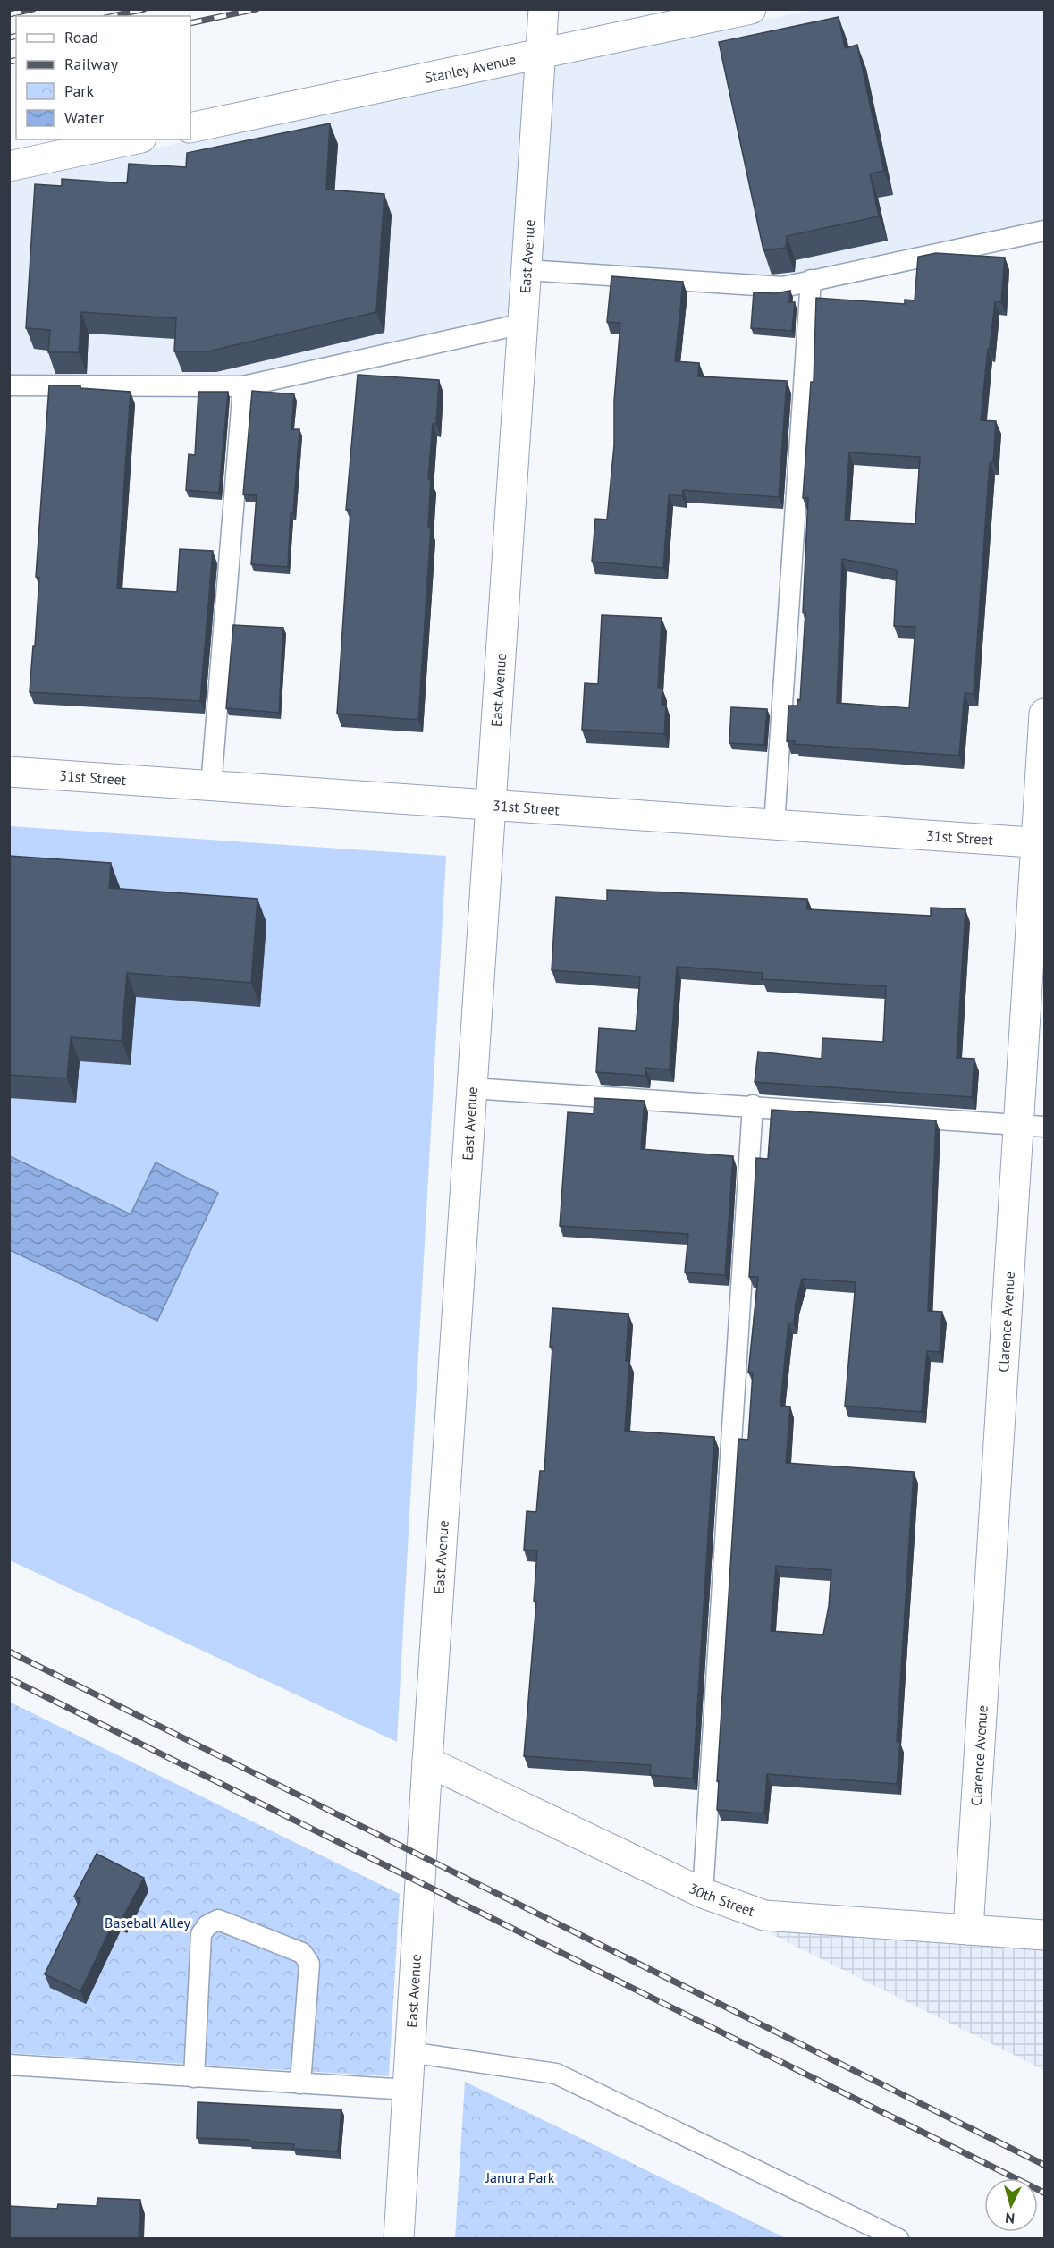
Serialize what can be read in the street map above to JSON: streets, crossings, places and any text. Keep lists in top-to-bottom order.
{
  "streets": {
    "street": [
      "Stanley Avenue",
      "East Avenue",
      "31st Street",
      "Clarence Avenue",
      "30th Street"
    ]
  },
  "crossings": [
    ["Stanley Avenue", "East Avenue"],
    ["East Avenue", "31st Street"],
    ["East Avenue", "30th Street"],
    ["31st Street", "Clarence Avenue"],
    ["Clarence Avenue", "30th Street"]
  ],
  "parks": ["Baseball Alley", "Janura Park"],
  "legend": [
    "Road",
    "Railway",
    "Park",
    "Water"
  ],
  "north": "bottom"
}
